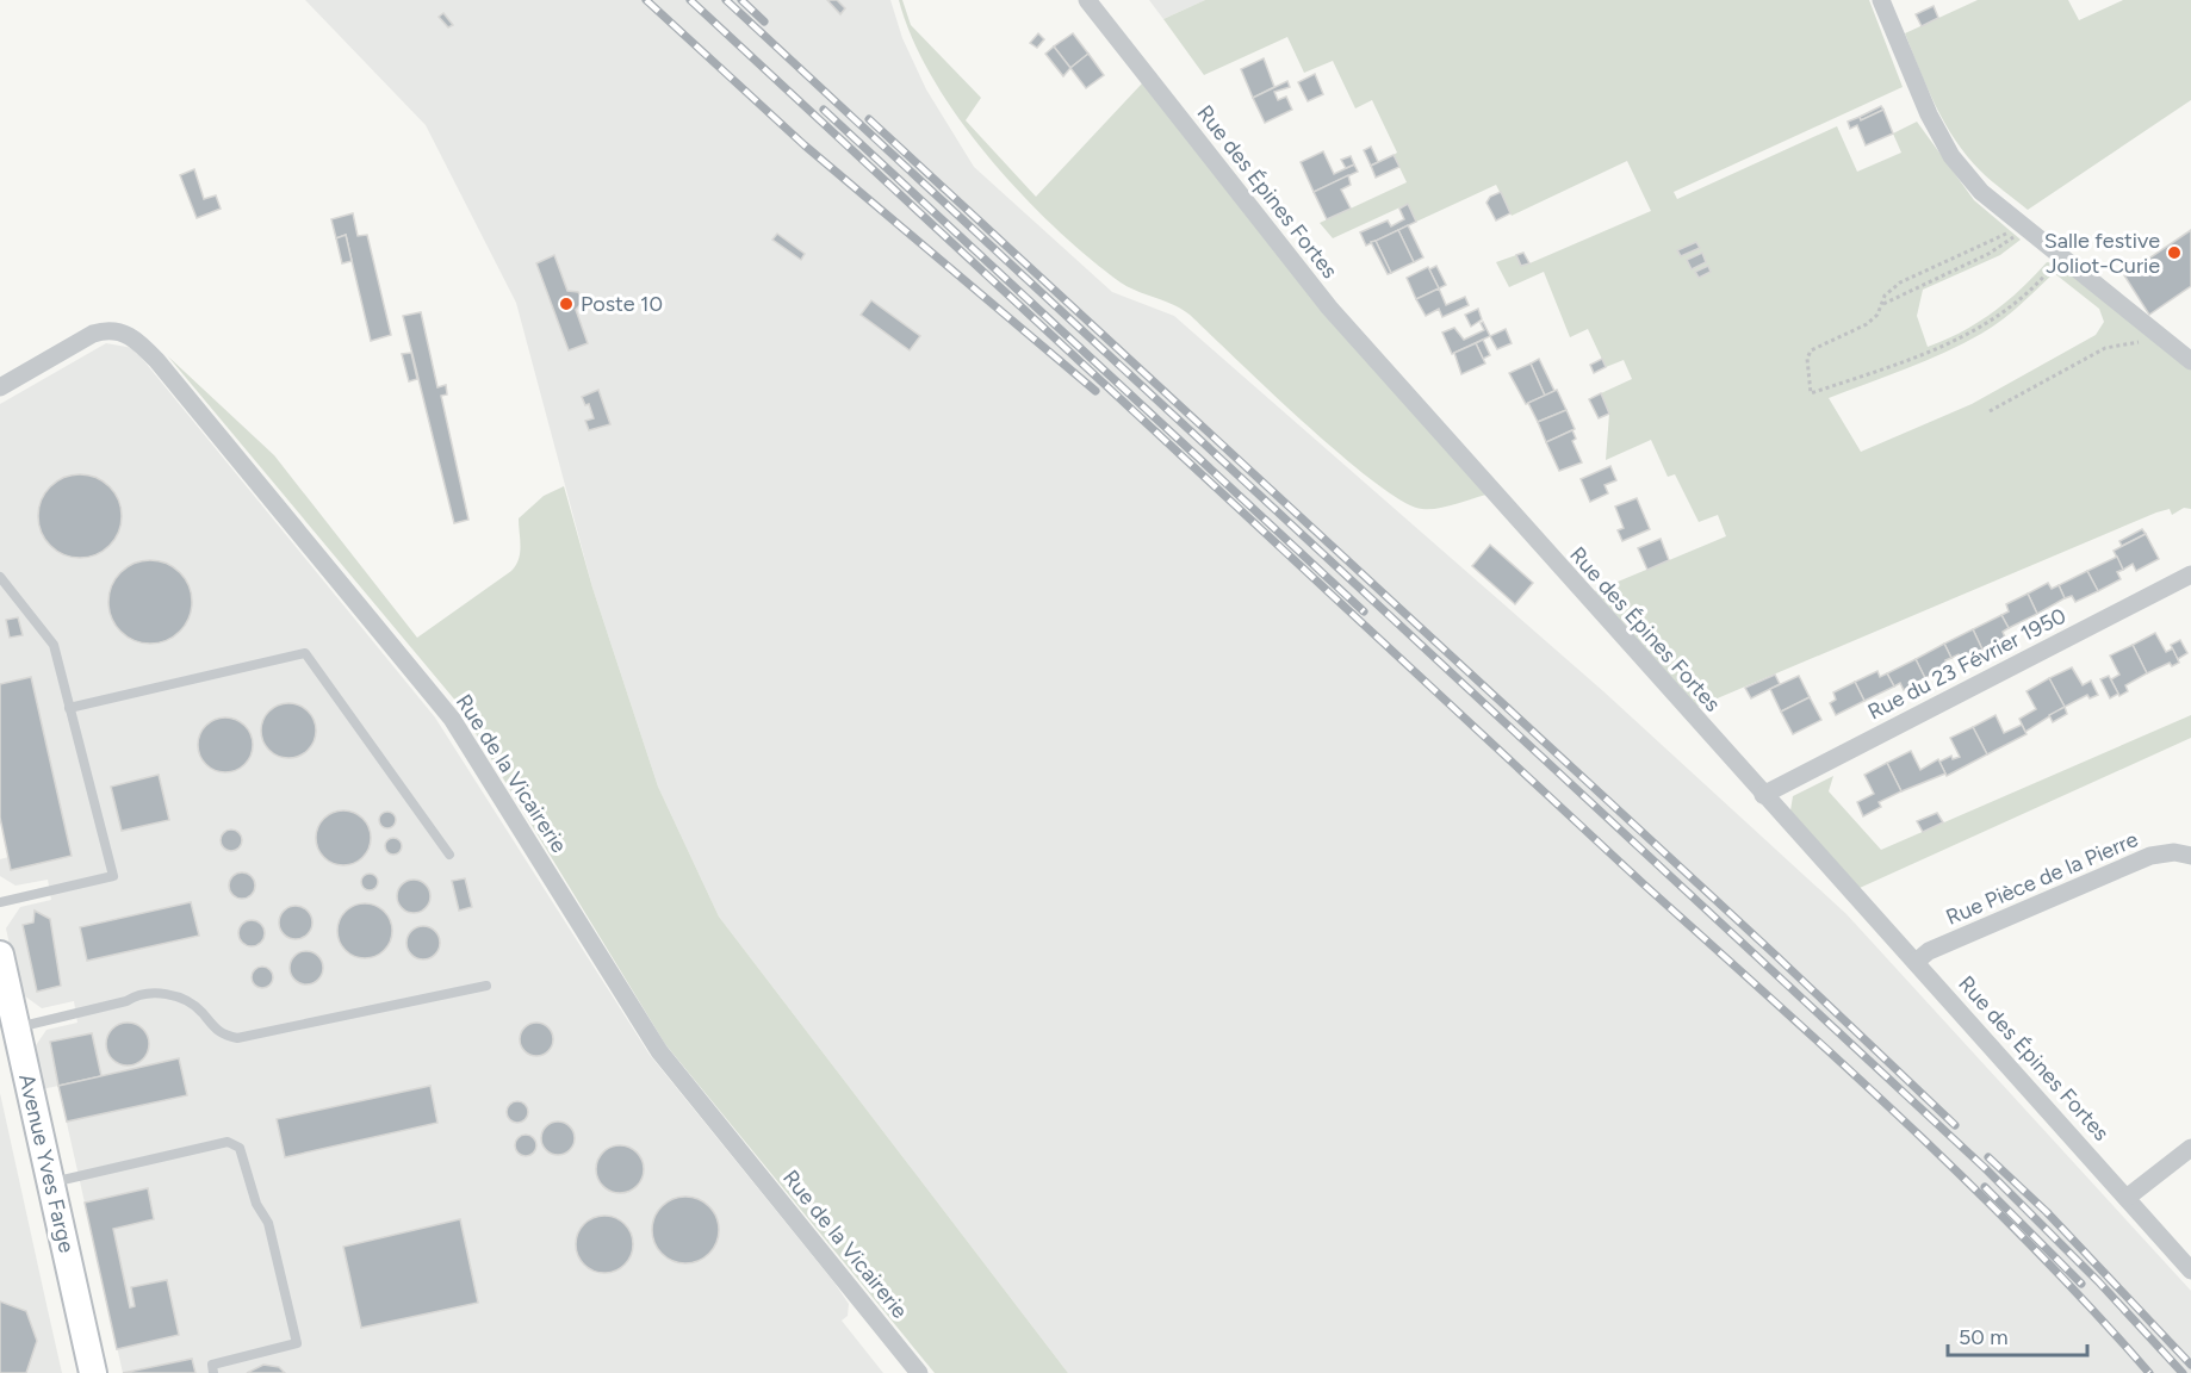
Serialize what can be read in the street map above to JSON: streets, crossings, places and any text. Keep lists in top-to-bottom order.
{
  "streets": {
    "street": [
      "Rue des Épines Fortes",
      "Rue du 23 Février 1950",
      "Rue de la Vicairerie",
      "Rue Pièce de la Pierre",
      "Avenue Yves Farge"
    ]
  },
  "crossings": [
    ["Rue des Épines Fortes", "Rue du 23 Février 1950"],
    ["Rue des Épines Fortes", "Rue Pièce de la Pierre"]
  ],
  "places": ["Salle festive Joliot-Curie", "Poste 10"],
  "scale_bar": "50 m"
}
